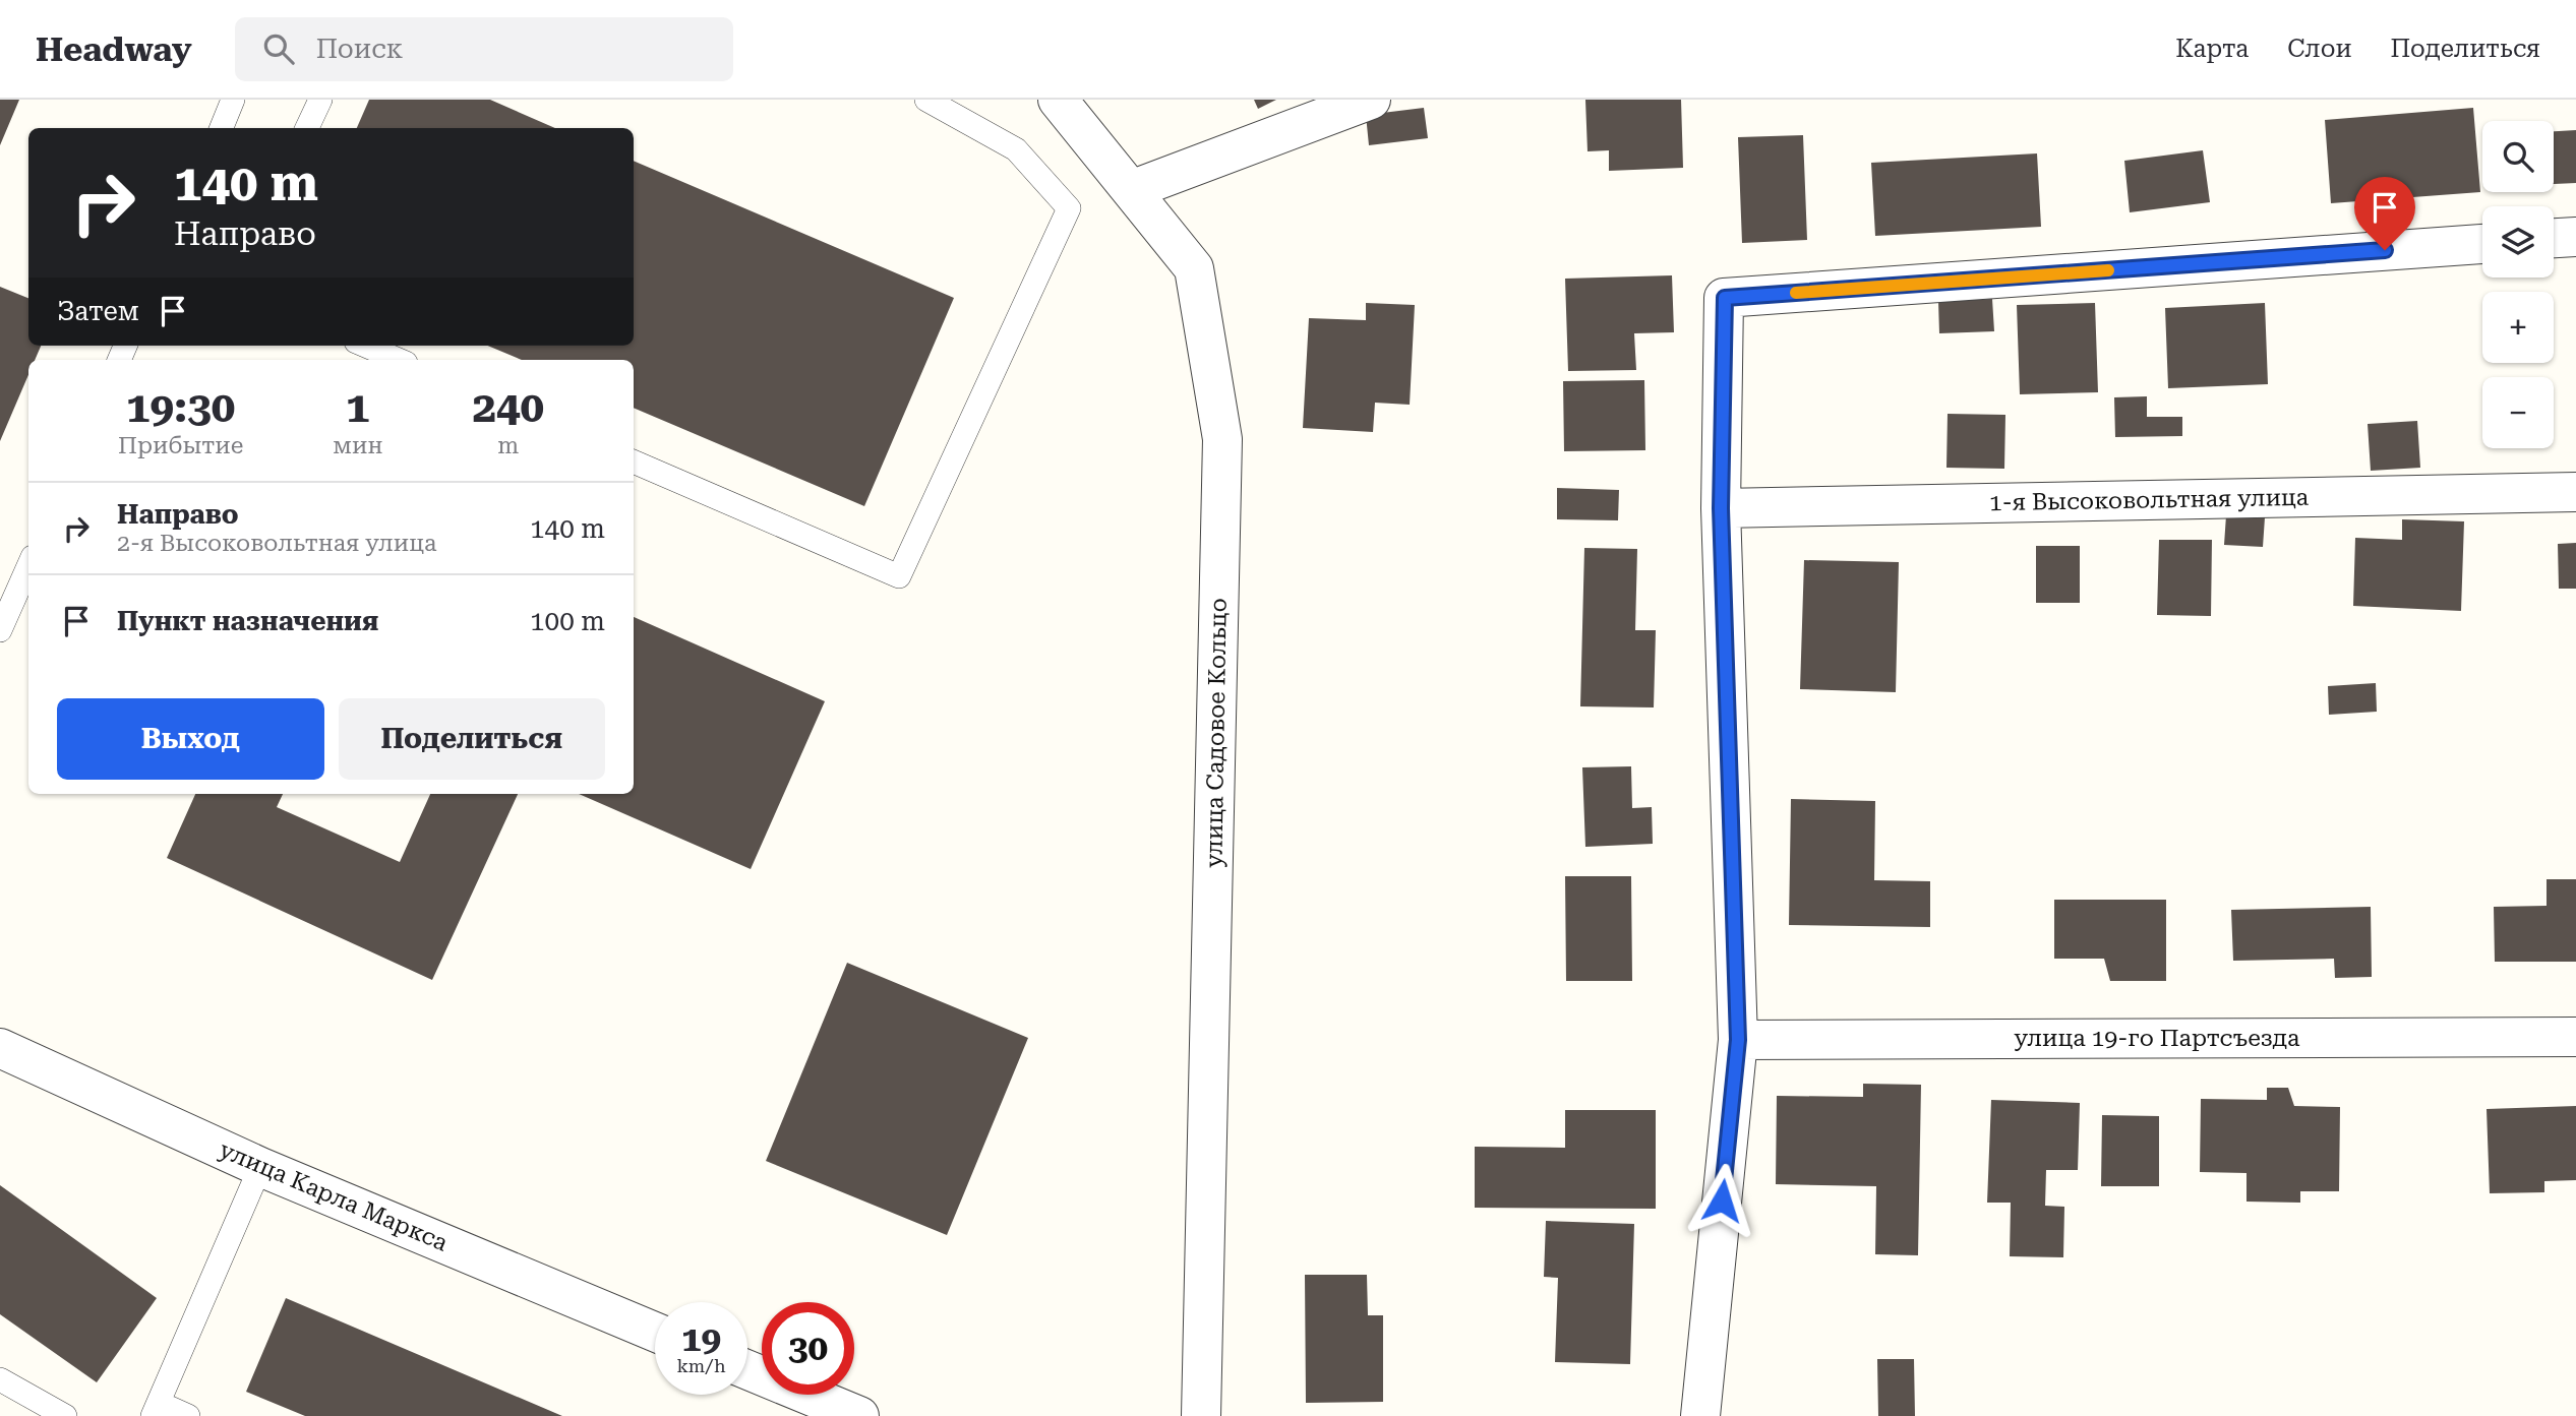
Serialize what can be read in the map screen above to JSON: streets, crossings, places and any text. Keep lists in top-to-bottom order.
{
  "streets": {
    "street": [
      "1-я Высоковольтная улица",
      "улица Садовое Кольцо",
      "улица 19-го Партсъезда",
      "улица Карла Маркса"
    ]
  },
  "page": {
    "header": "Headway",
    "search": "Поиск",
    "nav": ["Карта", "Слои", "Поделиться"],
    "map_buttons": ["+", "−"],
    "turn": ["140 m", "Направо"],
    "then": "Затем",
    "eta": [
      "19:30",
      "Прибытие",
      "1",
      "мин",
      "240",
      "m"
    ],
    "list": [
      {
        "name": "Направо",
        "note": "2-я Высоковольтная улица",
        "value": "140 m"
      },
      {
        "name": "Пункт назначения",
        "value": "100 m"
      }
    ],
    "buttons": ["Выход", "Поделиться"],
    "speed": "19 km/h",
    "limit": "30"
  }
}
